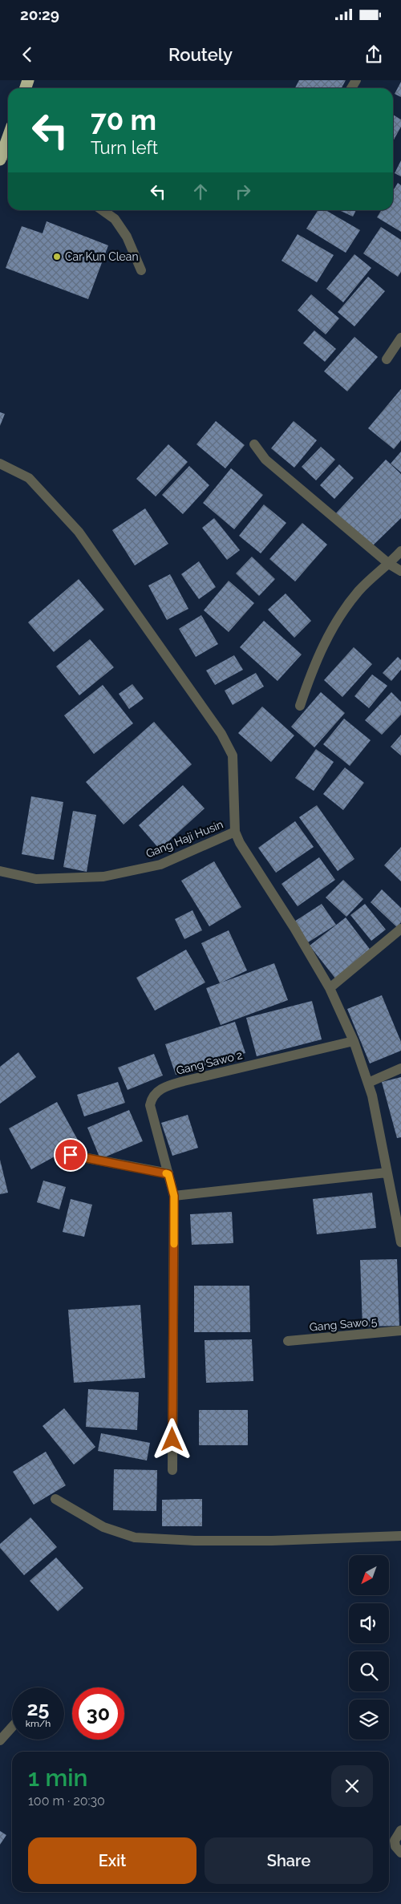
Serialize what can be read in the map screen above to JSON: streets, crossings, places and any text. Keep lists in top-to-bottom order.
{
  "streets": {
    "street": ["Gang Haji Husin", "Gang Sawo 2", "Gang Sawo 5"]
  },
  "places": ["Car Kun Clean"],
  "north": "bottom left",
  "page": {
    "status": "20:29",
    "header": "Routely",
    "turn": ["70 m", "Turn left"],
    "speed": "25 km/h",
    "limit": "30",
    "heading": ["1 min", "100 m · 20:30"],
    "buttons": ["Exit", "Share"]
  }
}
